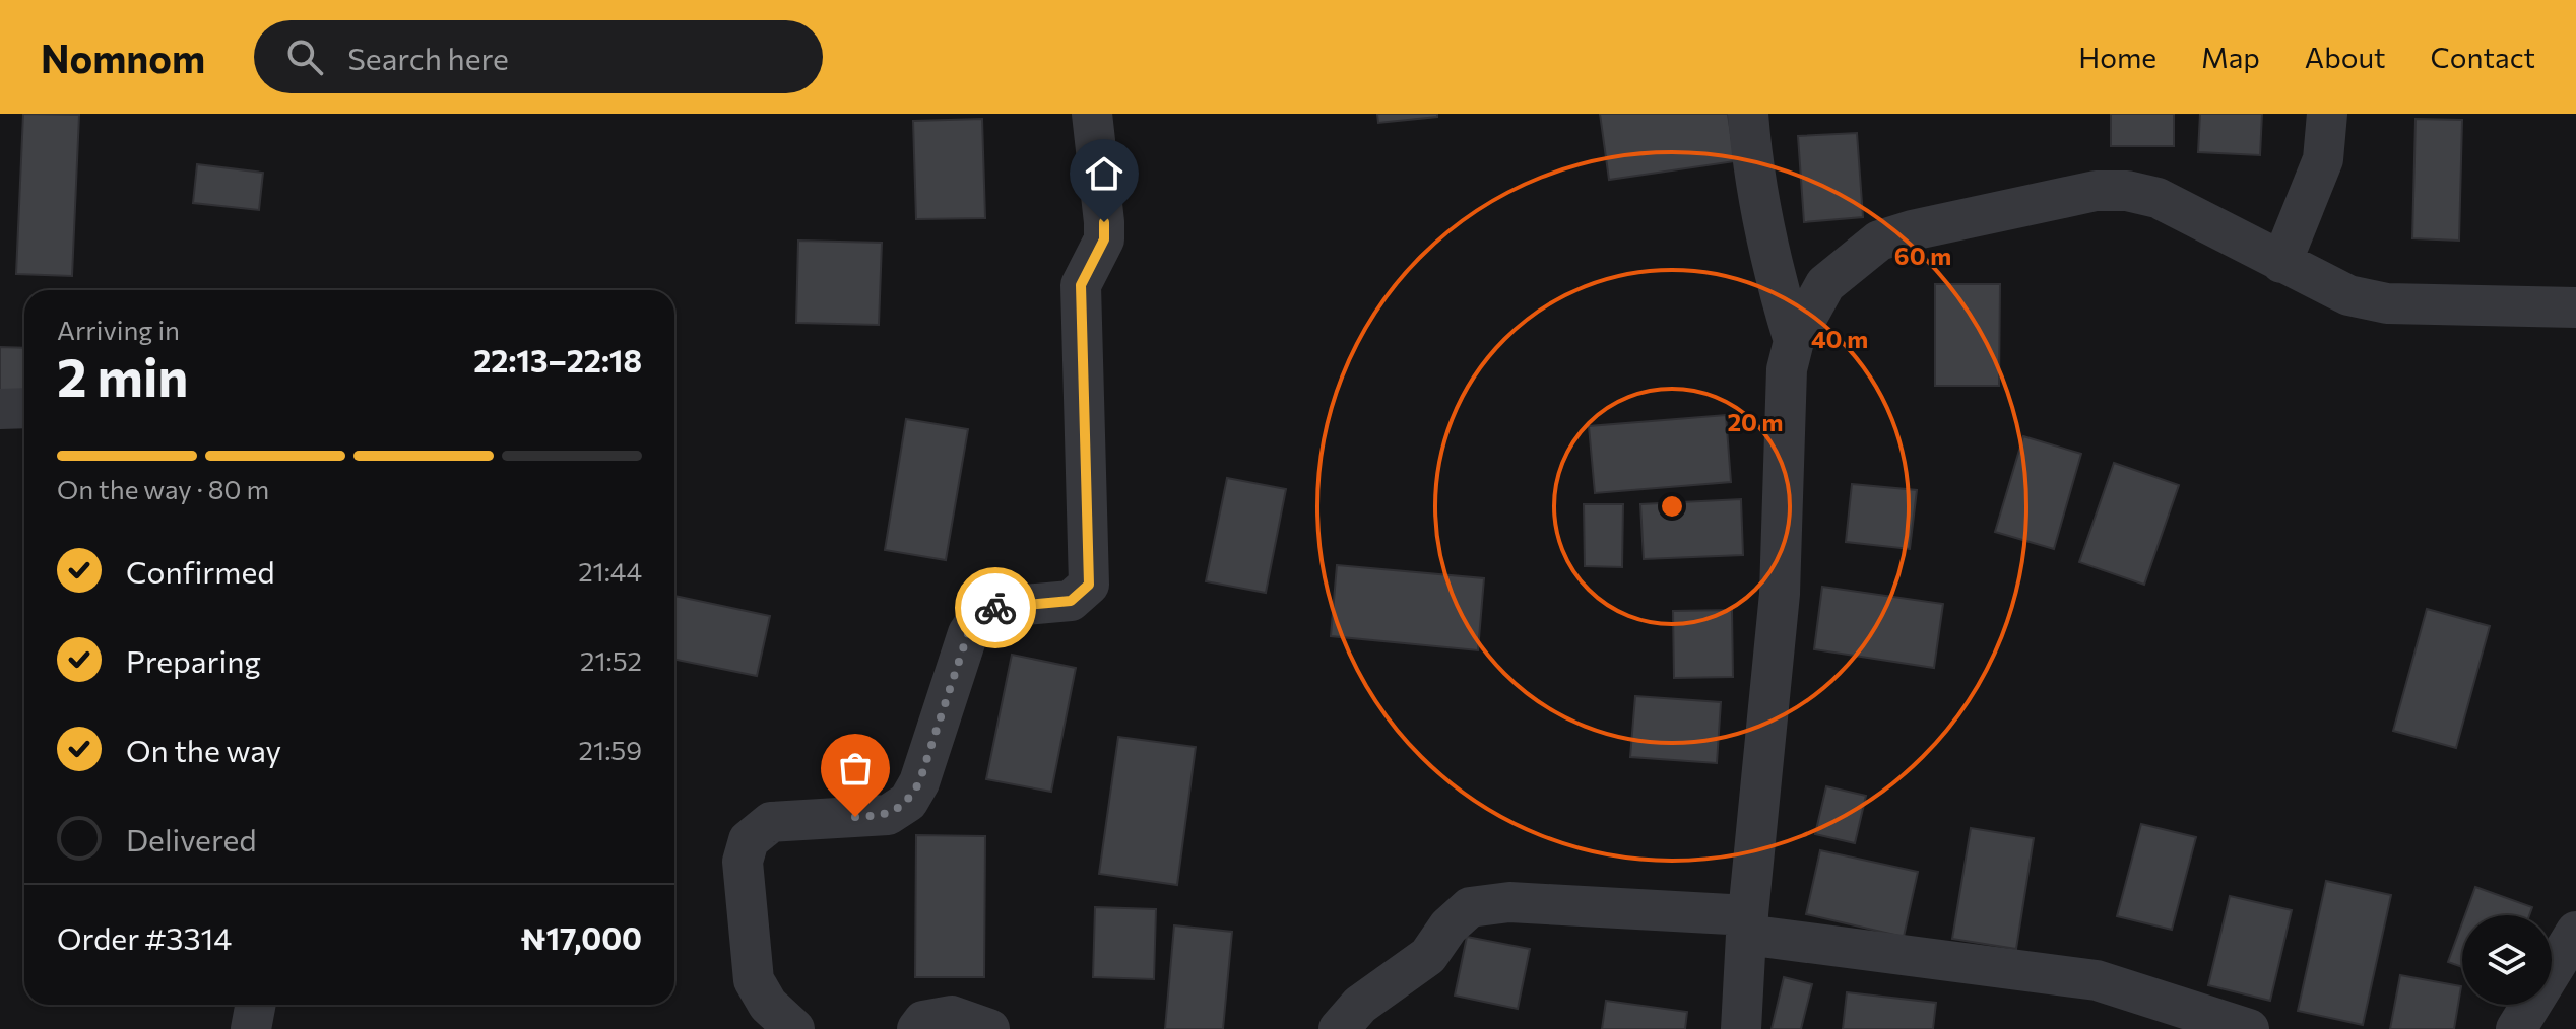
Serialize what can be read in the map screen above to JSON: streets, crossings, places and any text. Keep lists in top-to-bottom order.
{
  "page": {
    "header": "Nomnom",
    "search": "Search here",
    "nav": [
      "Home",
      "Map",
      "About",
      "Contact"
    ],
    "heading": ["2 min", "Arriving in", "22:13–22:18"],
    "panel": ["Order #3314", "₦17,000"],
    "bar": "On the way · 80 m",
    "list": [
      ["Confirmed", "21:44"],
      ["Preparing", "21:52"],
      ["On the way", "21:59"],
      "Delivered"
    ]
  },
  "rings": ["60 m", "40 m", "20 m"]
}
